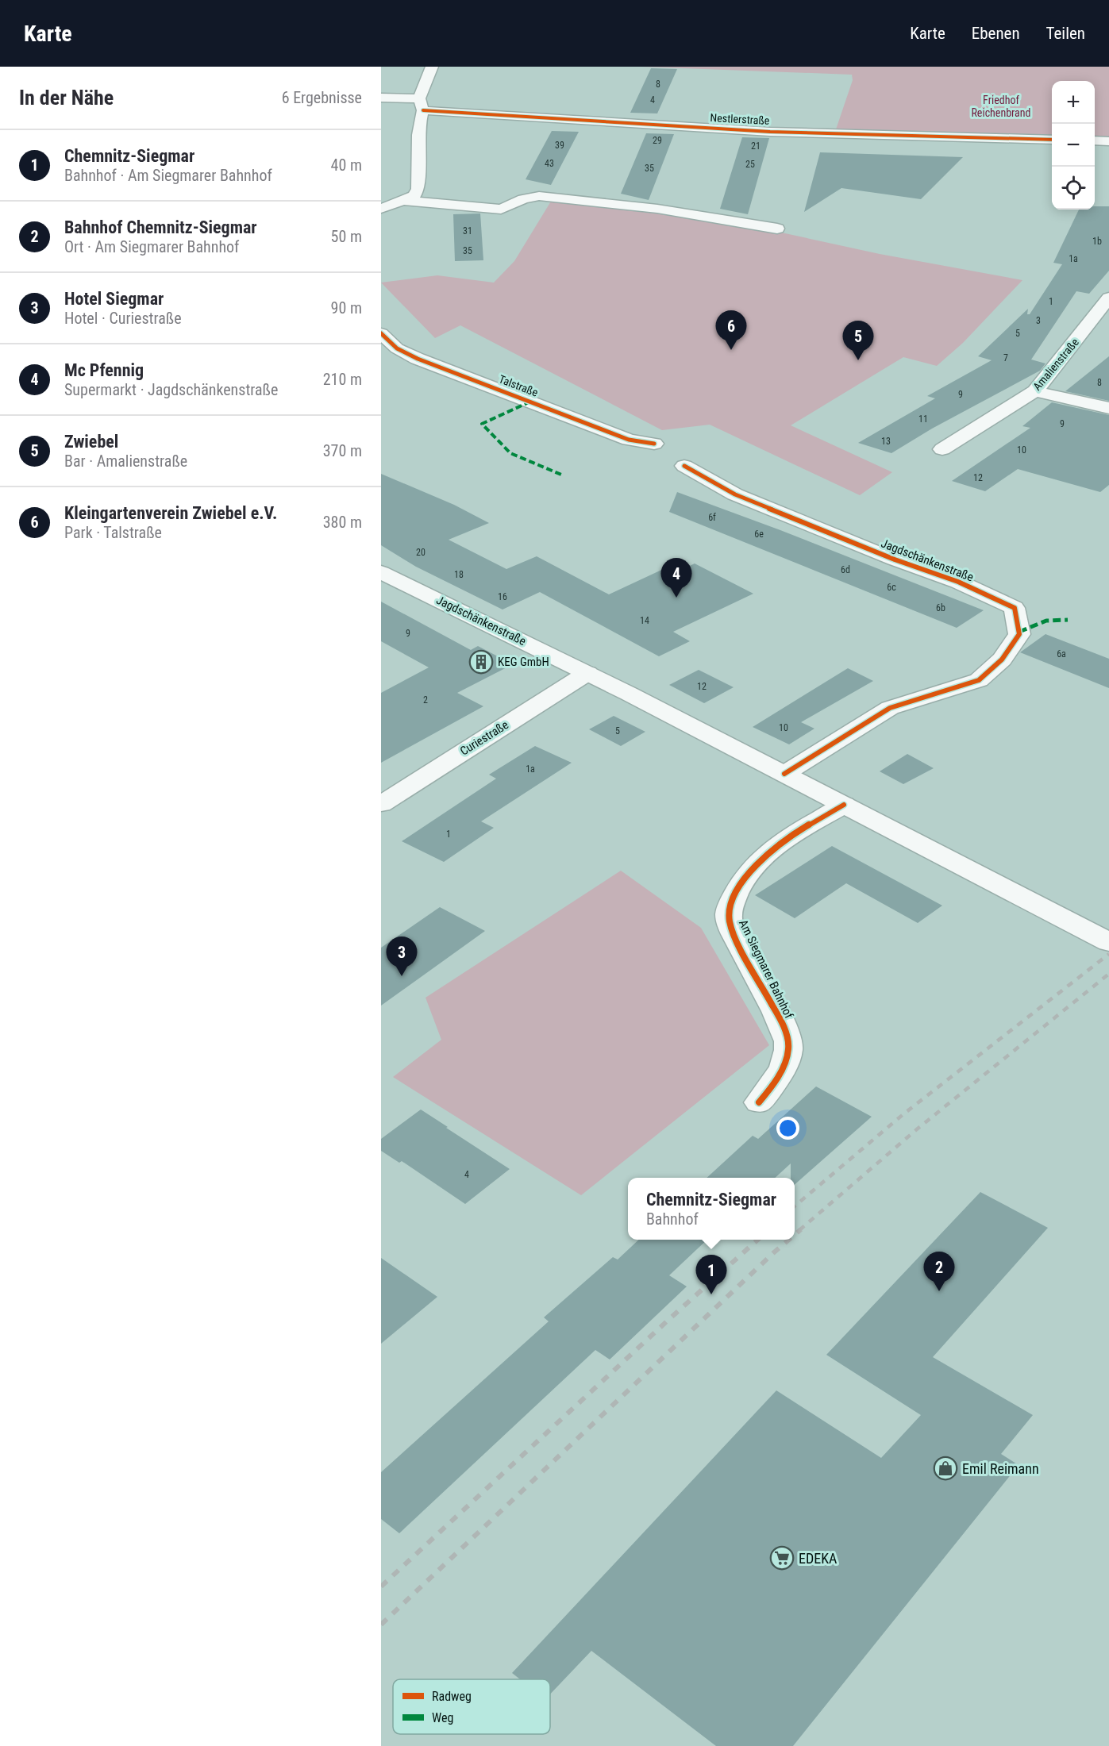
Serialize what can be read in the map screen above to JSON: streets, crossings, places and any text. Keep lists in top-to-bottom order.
{
  "streets": {
    "street": [
      "Nestlerstraße",
      "Amalienstraße",
      "Talstraße",
      "Jagdschänkenstraße",
      "Curiestraße",
      "Am Siegmarer Bahnhof"
    ]
  },
  "crossings": [
    ["Jagdschänkenstraße", "Curiestraße"],
    ["Jagdschänkenstraße", "Am Siegmarer Bahnhof"]
  ],
  "parks": ["Friedhof Reichenbrand"],
  "places": {
    "building": ["KEG GmbH"],
    "shop": ["Emil Reimann"],
    "supermarket": ["EDEKA"]
  },
  "house_numbers": [
    "8",
    "4",
    "29",
    "39",
    "21",
    "43",
    "25",
    "35",
    "31",
    "1b",
    "35",
    "1a",
    "1",
    "3",
    "5",
    "7",
    "8",
    "9",
    "11",
    "9",
    "13",
    "10",
    "12",
    "6f",
    "6e",
    "20",
    "6d",
    "18",
    "6c",
    "16",
    "6b",
    "14",
    "9",
    "6a",
    "12",
    "2",
    "10",
    "5",
    "1a",
    "1",
    "4"
  ],
  "legend": ["Radweg", "Weg"],
  "page": {
    "header": "Karte",
    "nav": ["Karte", "Ebenen", "Teilen"],
    "heading": ["In der Nähe", "6 Ergebnisse"],
    "map_buttons": ["+", "−"],
    "list": [
      {
        "mark": "1",
        "name": "Chemnitz-Siegmar",
        "note": "Bahnhof · Am Siegmarer Bahnhof",
        "value": "40 m"
      },
      {
        "mark": "2",
        "name": "Bahnhof Chemnitz-Siegmar",
        "note": "Ort · Am Siegmarer Bahnhof",
        "value": "50 m"
      },
      {
        "mark": "3",
        "name": "Hotel Siegmar",
        "note": "Hotel · Curiestraße",
        "value": "90 m"
      },
      {
        "mark": "4",
        "name": "Mc Pfennig",
        "note": "Supermarkt · Jagdschänkenstraße",
        "value": "210 m"
      },
      {
        "mark": "5",
        "name": "Zwiebel",
        "note": "Bar · Amalienstraße",
        "value": "370 m"
      },
      {
        "mark": "6",
        "name": "Kleingartenverein Zwiebel e.V.",
        "note": "Park · Talstraße",
        "value": "380 m"
      }
    ],
    "pins": [
      "6",
      "5",
      "4",
      "3",
      "2",
      "1"
    ],
    "popup": ["Chemnitz-Siegmar", "Bahnhof"]
  }
}
